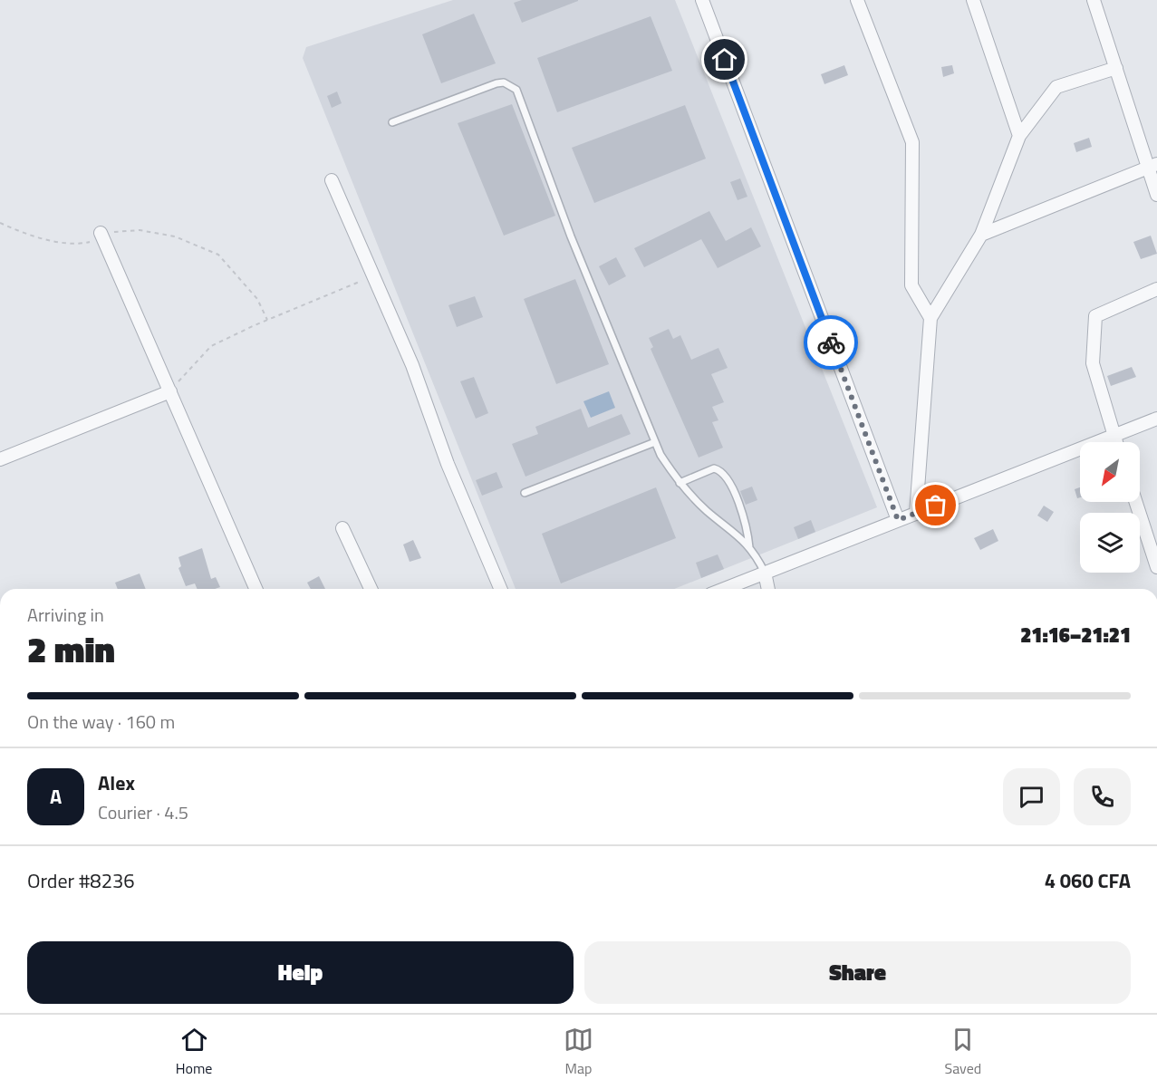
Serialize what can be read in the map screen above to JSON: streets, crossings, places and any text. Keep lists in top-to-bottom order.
{
  "north": "bottom left",
  "page": {
    "heading": ["2 min", "Arriving in", "21:16–21:21"],
    "panel": [
      "Alex",
      "Courier · 4.5",
      "Order #8236",
      "4 060 CFA"
    ],
    "bar": "On the way · 160 m",
    "round": "A",
    "buttons": ["Help", "Share"],
    "tabs": ["Home", "Map", "Saved"]
  }
}
